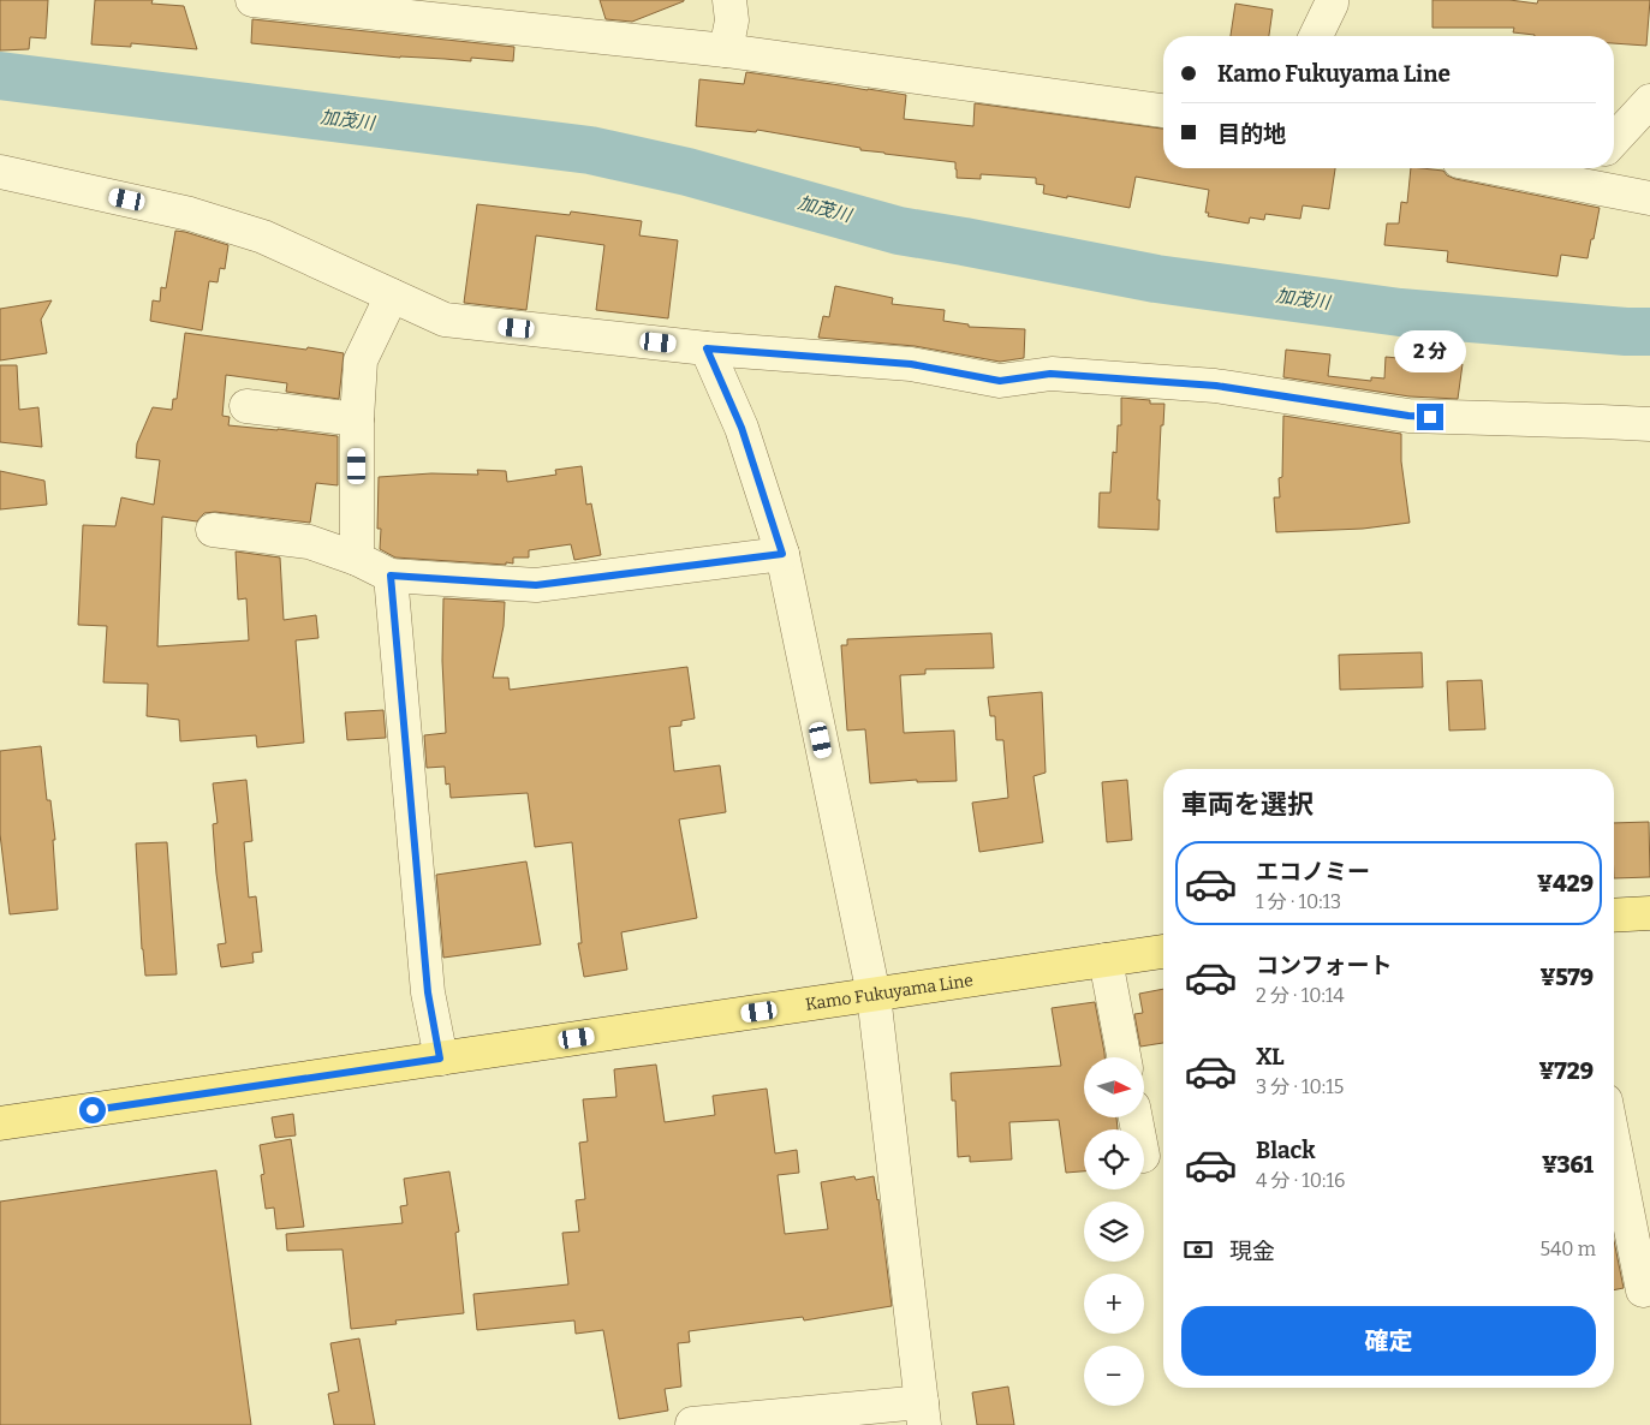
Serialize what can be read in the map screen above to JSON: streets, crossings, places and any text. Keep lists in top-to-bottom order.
{
  "streets": {
    "main road": ["Kamo Fukuyama Line"]
  },
  "water": ["加茂川"],
  "north": "right",
  "page": {
    "banner": ["Kamo Fukuyama Line", "目的地"],
    "bubble": "2 分",
    "heading": "車両を選択",
    "list": [
      {
        "name": "エコノミー",
        "note": "1 分 · 10:13",
        "value": "¥429"
      },
      {
        "name": "コンフォート",
        "note": "2 分 · 10:14",
        "value": "¥579"
      },
      {
        "name": "XL",
        "note": "3 分 · 10:15",
        "value": "¥729"
      },
      {
        "name": "Black",
        "note": "4 分 · 10:16",
        "value": "¥361"
      }
    ],
    "map_buttons": ["+", "−"],
    "pay": ["現金", "540 m"],
    "buttons": "確定"
  }
}
